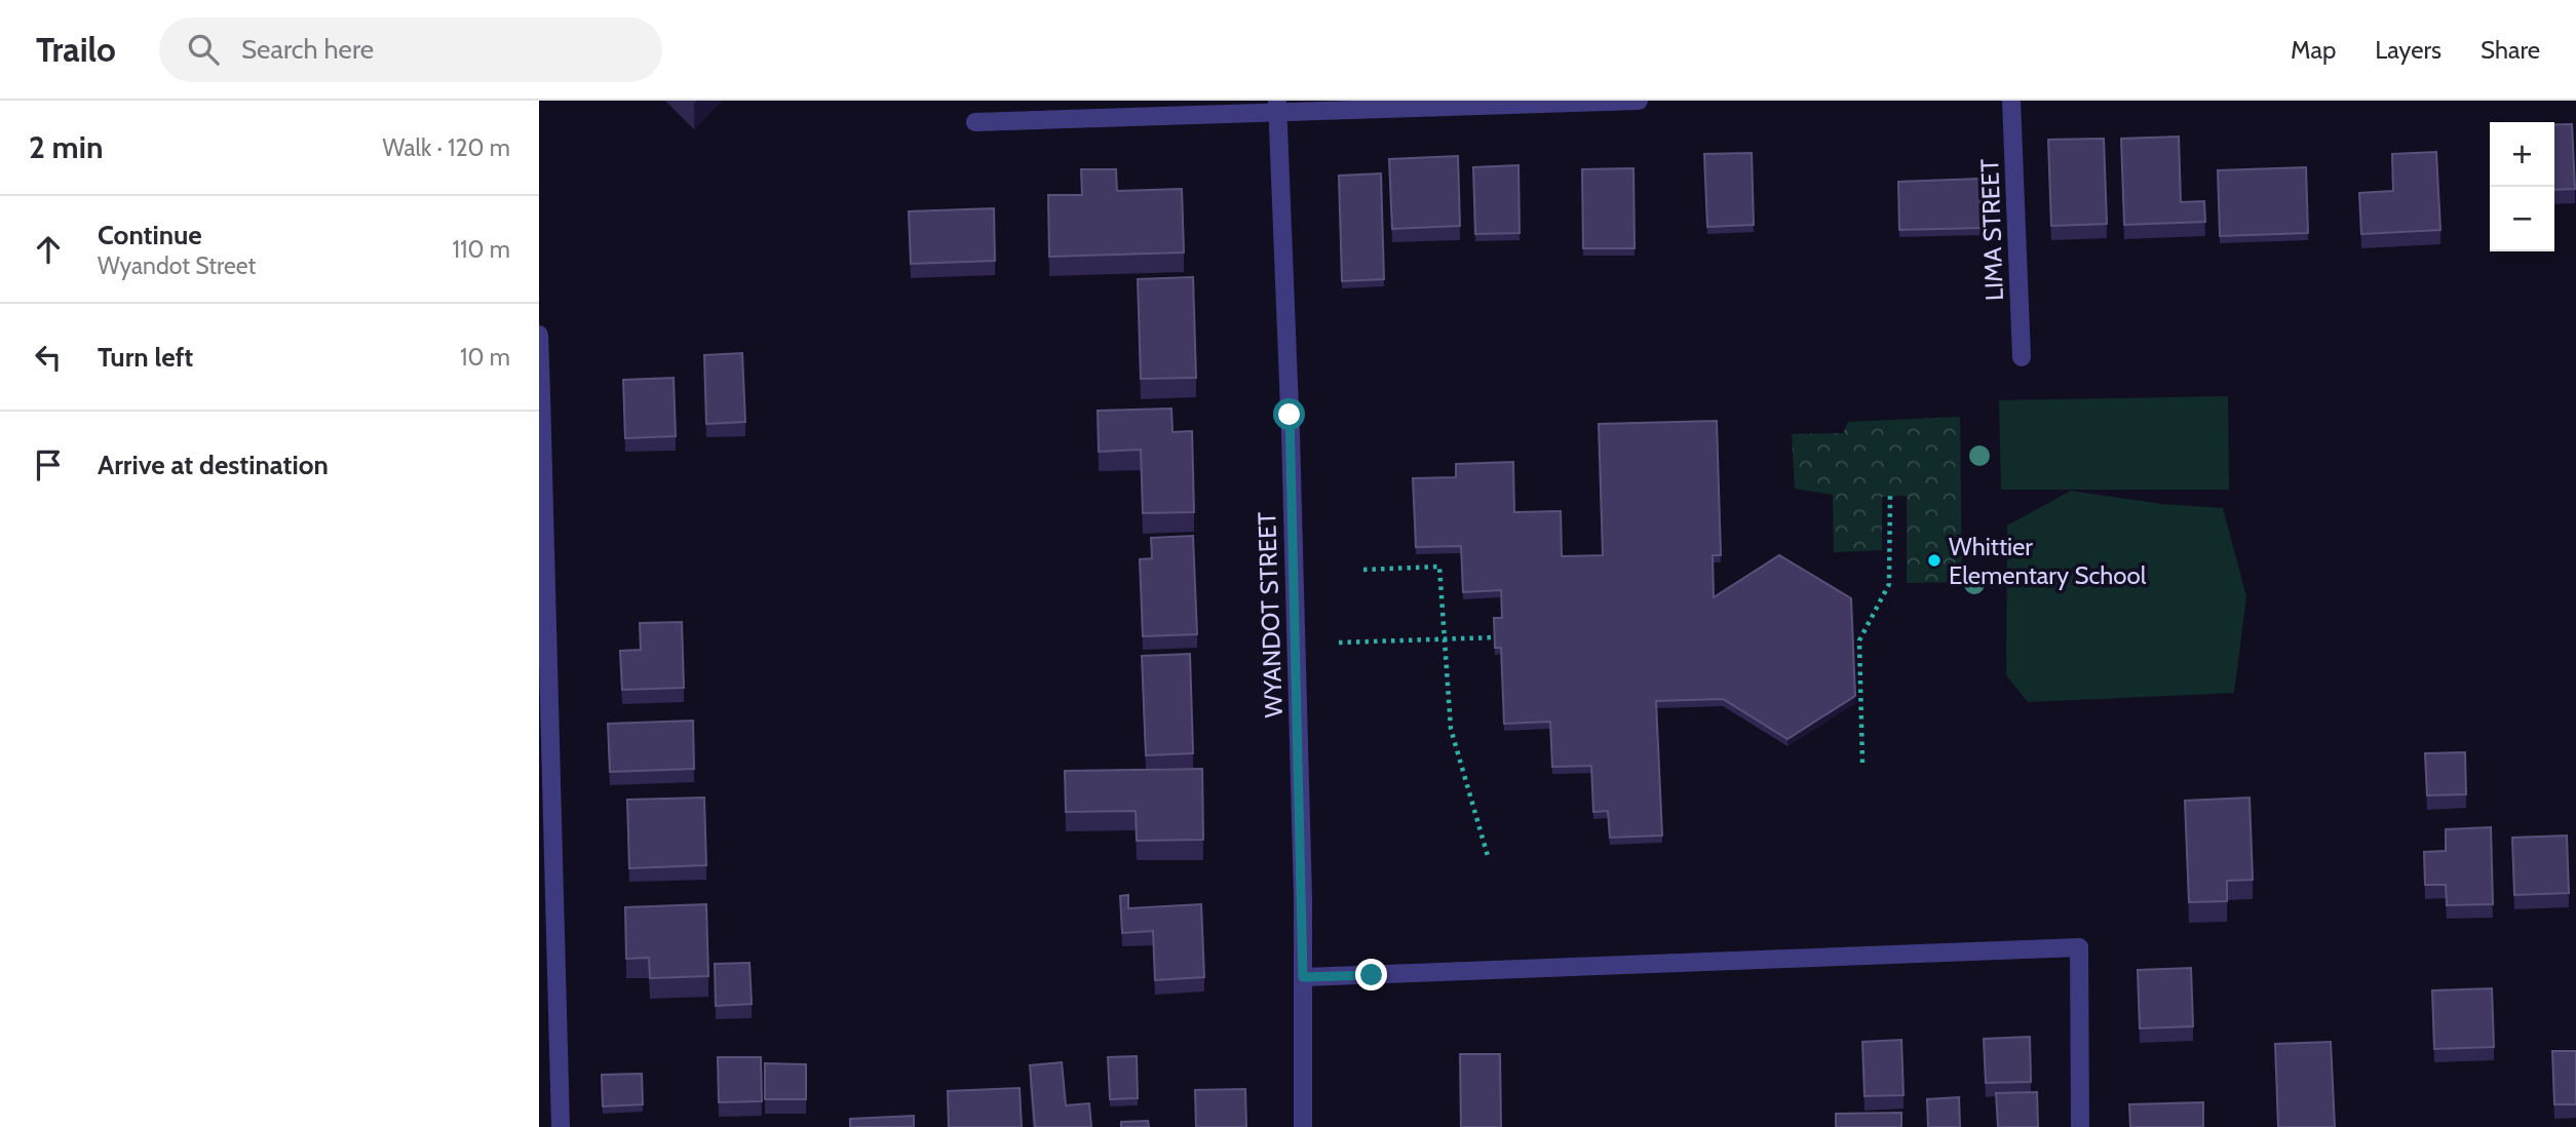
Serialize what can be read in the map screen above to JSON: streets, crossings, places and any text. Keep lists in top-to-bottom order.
{
  "streets": {
    "street": ["LIMA STREET", "WYANDOT STREET"]
  },
  "places": ["Whittier Elementary School"],
  "page": {
    "header": "Trailo",
    "search": "Search here",
    "nav": ["Map", "Layers", "Share"],
    "heading": ["2 min", "Walk · 120 m"],
    "map_buttons": ["+", "−"],
    "list": [
      ["Continue", "Wyandot Street", "110 m"],
      ["Turn left", "10 m"],
      "Arrive at destination"
    ]
  }
}
